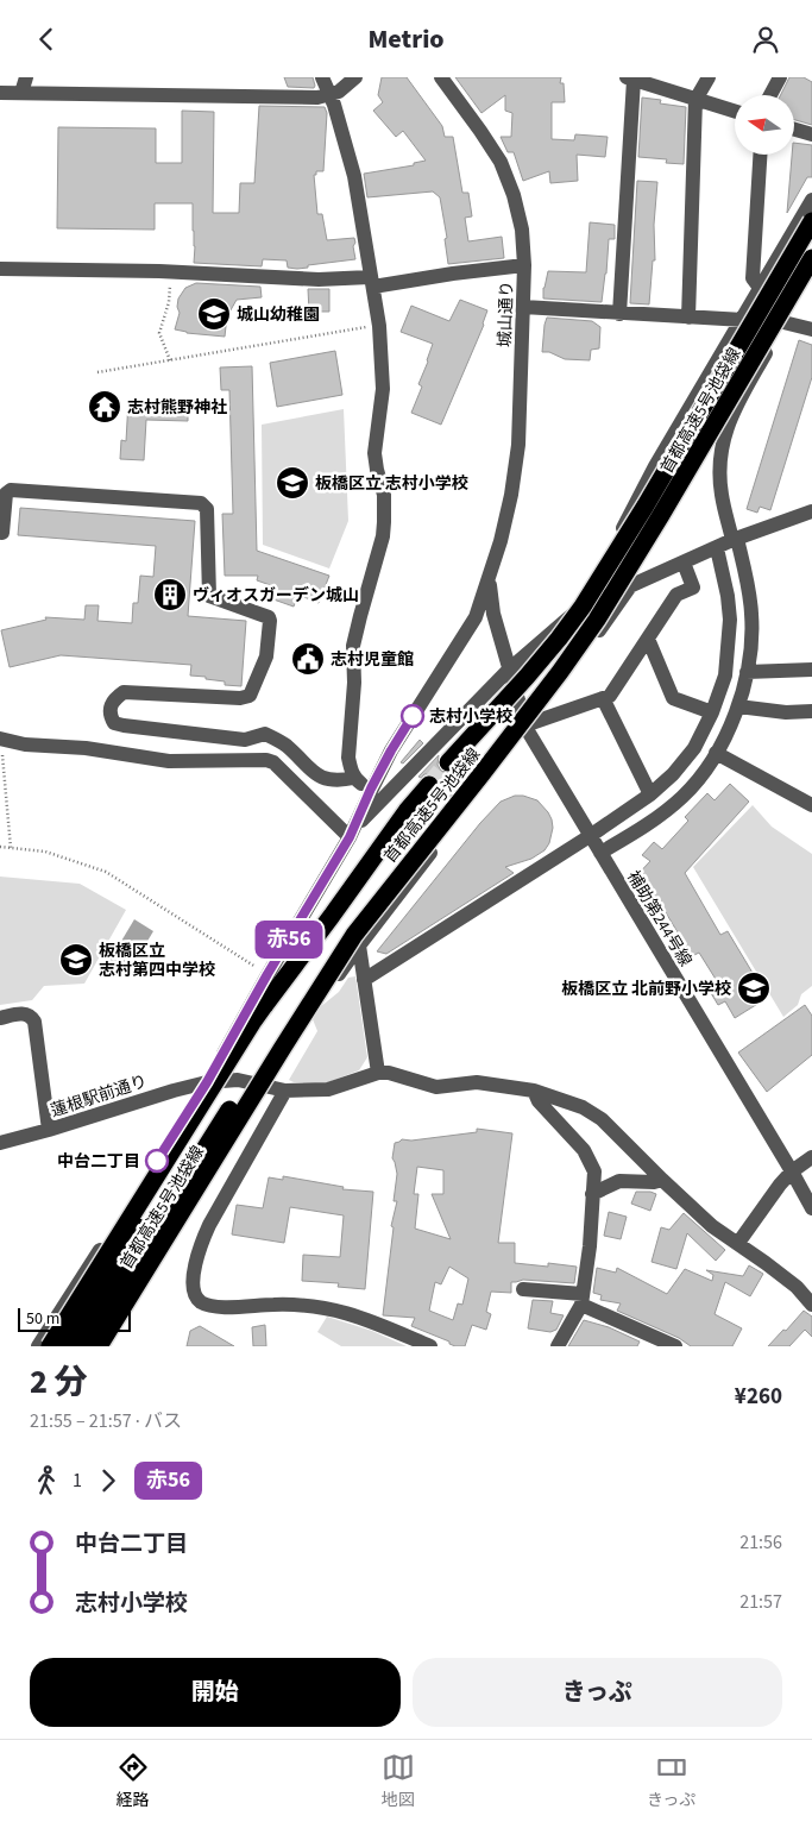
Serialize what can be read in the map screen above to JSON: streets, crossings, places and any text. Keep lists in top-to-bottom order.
{
  "streets": {
    "highway": ["首都高速5号池袋線"],
    "street": ["城山通り", "補助第244号線", "蓮根駅前通り"]
  },
  "crossings": [
    ["城山通り", "補助第244号線"]
  ],
  "places": {
    "school or university": [
      "城山幼稚園",
      "板橋区立 志村小学校",
      "板橋区立 志村第四中学校",
      "板橋区立 北前野小学校"
    ],
    "temple": ["志村熊野神社"],
    "building": ["ヴィオスガーデン城山"],
    "public building": ["志村児童館"],
    "other": ["志村小学校", "中台二丁目"]
  },
  "lines": ["bus line 赤56"],
  "scale_bar": "50 m",
  "north": "left",
  "page": {
    "header": "Metrio",
    "on_map": "赤56",
    "scale": "50 m",
    "heading": ["2 分", "21:55 – 21:57 · バス", "¥260"],
    "legs": ["1", "赤56"],
    "list": [
      {
        "name": "中台二丁目",
        "value": "21:56"
      },
      {
        "name": "志村小学校",
        "value": "21:57"
      }
    ],
    "buttons": ["開始", "きっぷ"],
    "tabs": ["経路", "地図", "きっぷ"]
  }
}
